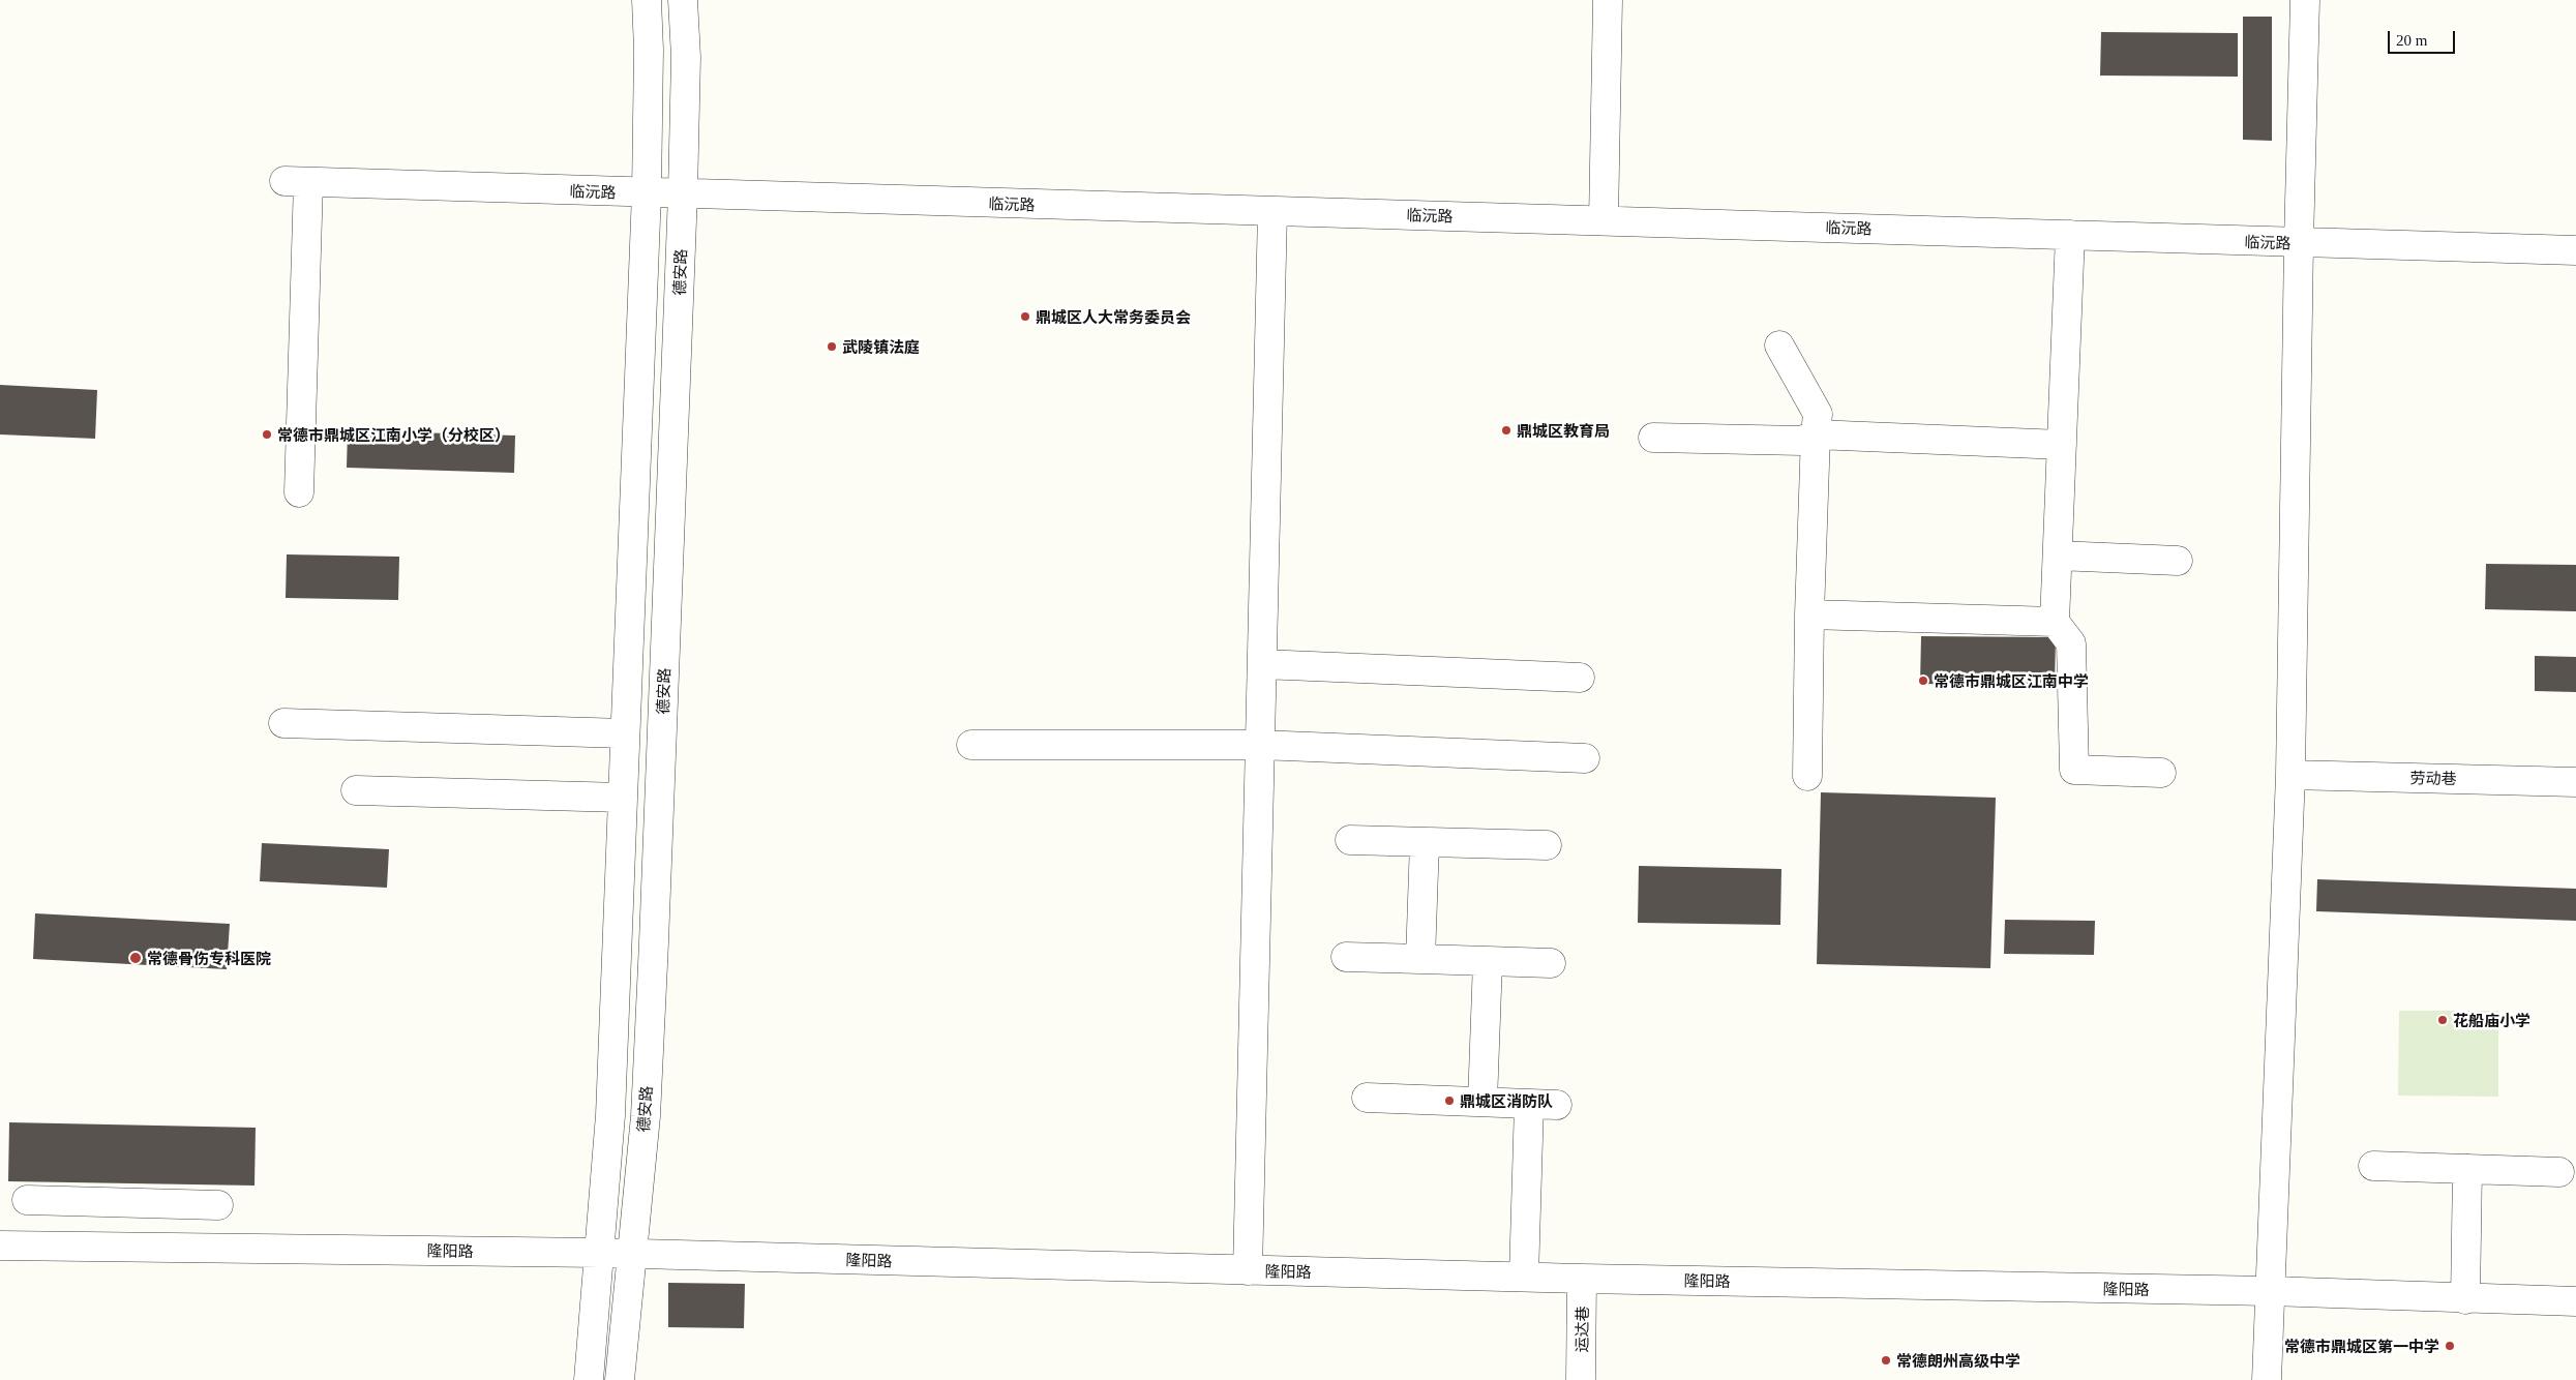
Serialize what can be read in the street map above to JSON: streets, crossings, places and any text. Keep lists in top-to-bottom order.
{
  "streets": {
    "street": [
      "临沅路",
      "德安路",
      "劳动巷",
      "隆阳路",
      "运达巷"
    ]
  },
  "crossings": [
    ["临沅路", "德安路"],
    ["德安路", "隆阳路"],
    ["隆阳路", "运达巷"]
  ],
  "places": [
    "鼎城区人大常务委员会",
    "武陵镇法庭",
    "鼎城区教育局",
    "常德市鼎城区江南小学（分校区）",
    "常德市鼎城区江南中学",
    "常德骨伤专科医院",
    "花船庙小学",
    "鼎城区消防队",
    "常德市鼎城区第一中学",
    "常德朗州高级中学"
  ],
  "scale_bar": "20 m"
}
